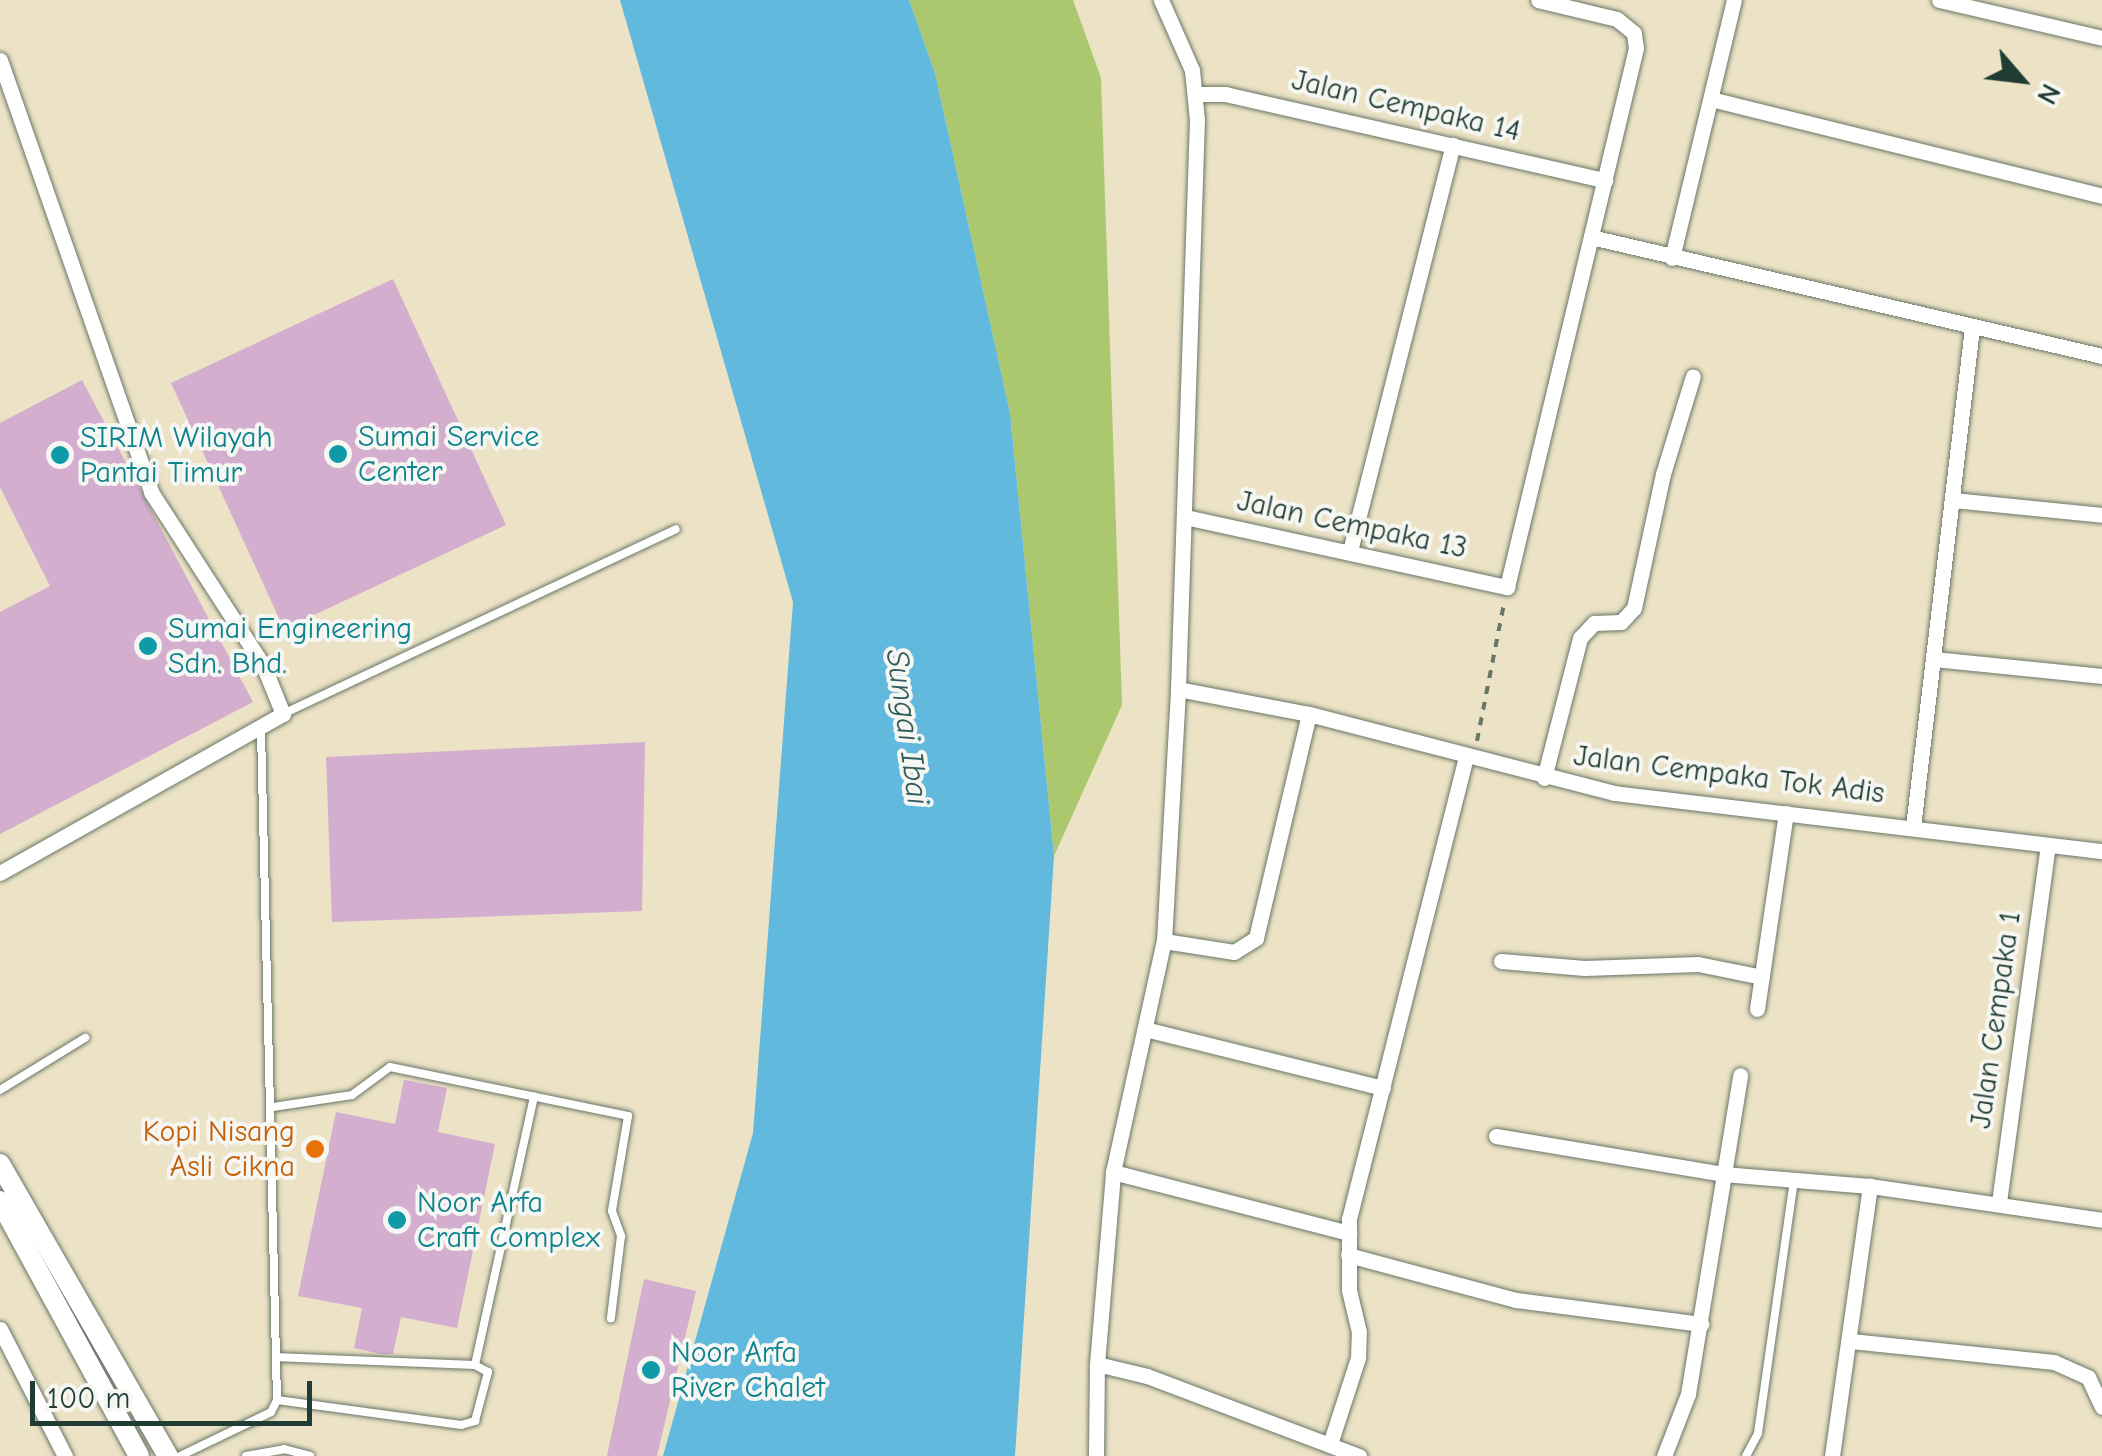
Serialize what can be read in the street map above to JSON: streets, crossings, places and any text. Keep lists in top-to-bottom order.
{
  "streets": {
    "street": [
      "Jalan Cempaka 14",
      "Jalan Cempaka 13",
      "Jalan Cempaka Tok Adis",
      "Jalan Cempaka 1"
    ]
  },
  "crossings": [
    ["Jalan Cempaka Tok Adis", "Jalan Cempaka 1"]
  ],
  "water": ["Sungai Ibai"],
  "places": [
    "Sumai Service Center",
    "SIRIM Wilayah Pantai Timur",
    "Sumai Engineering Sdn. Bhd.",
    "Kopi Nisang Asli Cikna",
    "Noor Arfa Craft Complex",
    "Noor Arfa River Chalet"
  ],
  "scale_bar": "100 m",
  "north": "bottom right"
}
